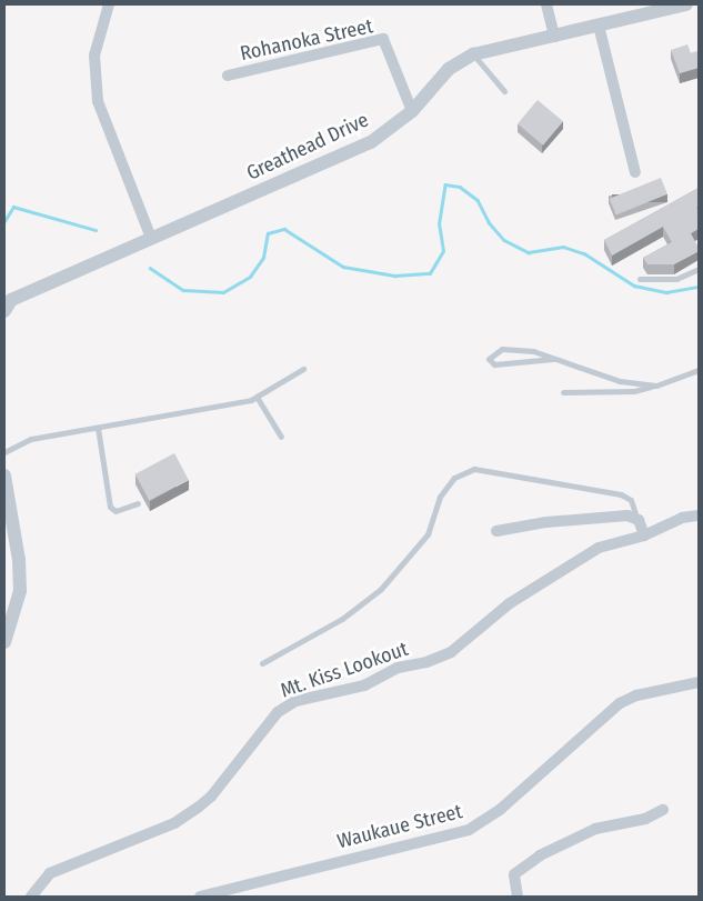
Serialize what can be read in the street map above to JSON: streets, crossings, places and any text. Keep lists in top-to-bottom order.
{
  "streets": {
    "street": [
      "Rohanoka Street",
      "Greathead Drive",
      "Mt. Kiss Lookout",
      "Waukaue Street"
    ]
  },
  "crossings": [
    ["Rohanoka Street", "Greathead Drive"]
  ]
}
